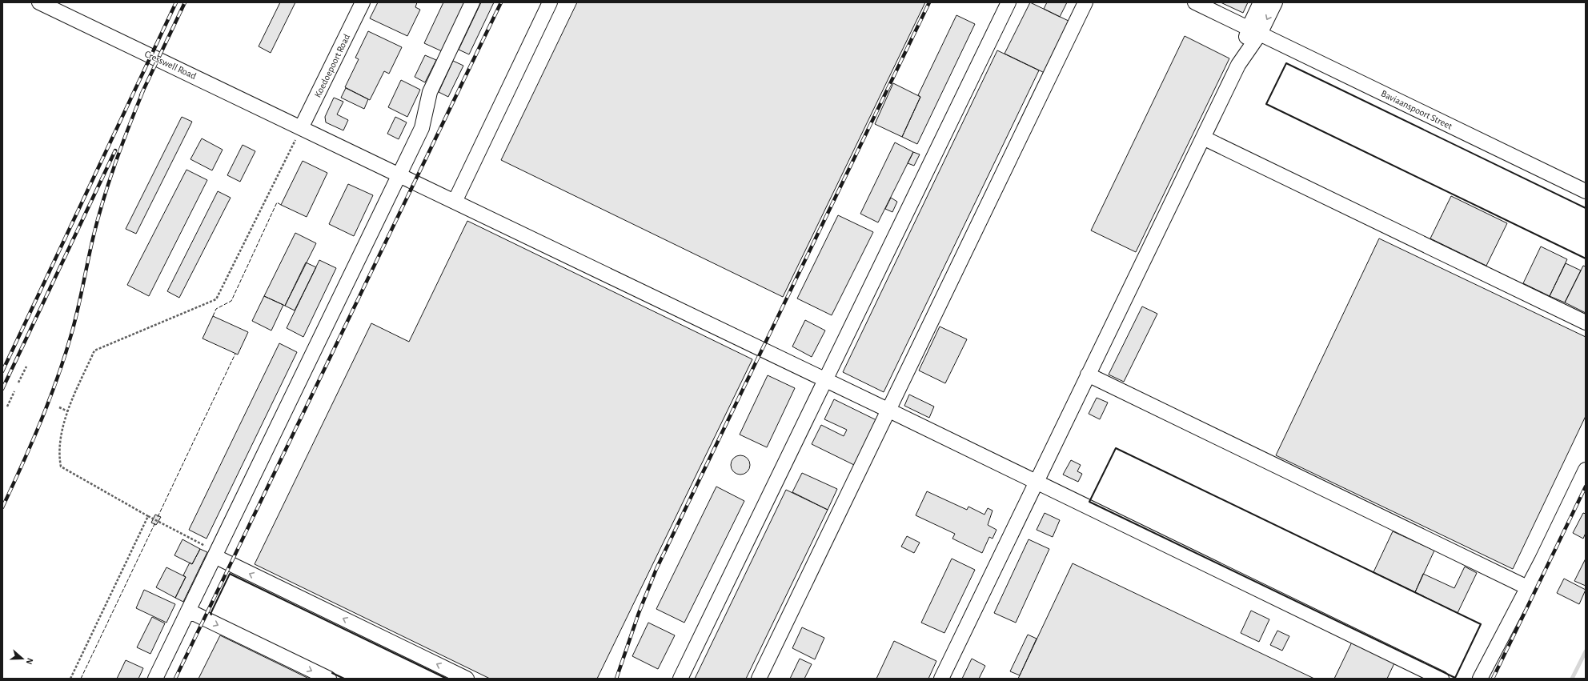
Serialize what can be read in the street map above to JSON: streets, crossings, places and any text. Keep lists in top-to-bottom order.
{
  "streets": {
    "street": ["Cresswell Road", "Koedoepoort Road", "Baviaanspoort Street"]
  },
  "crossings": [
    ["Cresswell Road", "Koedoepoort Road"]
  ],
  "north": "right"
}
